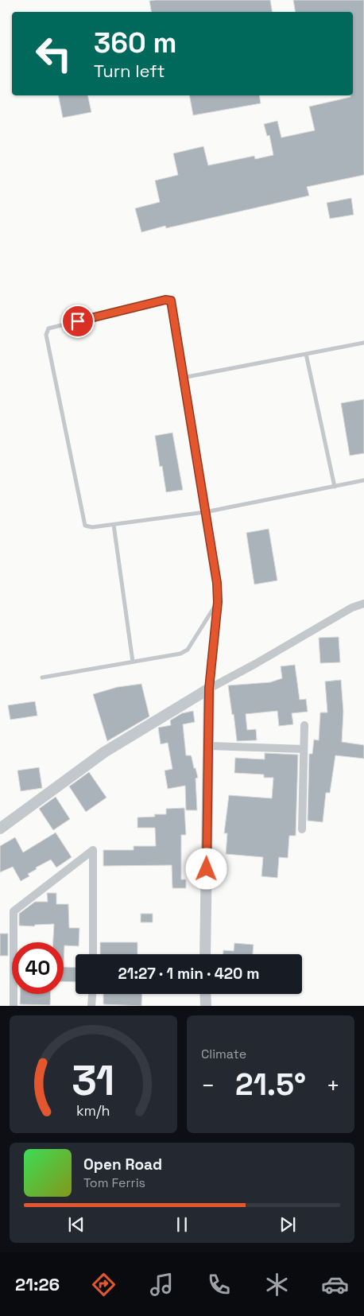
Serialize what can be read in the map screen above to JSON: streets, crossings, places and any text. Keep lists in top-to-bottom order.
{
  "page": {
    "turn": ["360 m", "Turn left"],
    "limit": "40",
    "trip": "21:27 · 1 min · 420 m",
    "tile": "Climate",
    "heat": ["−", "21.5°", "+"],
    "song": ["Open Road", "Tom Ferris"],
    "tabs": "21:26",
    "gauge": ["31", "km/h"]
  }
}
